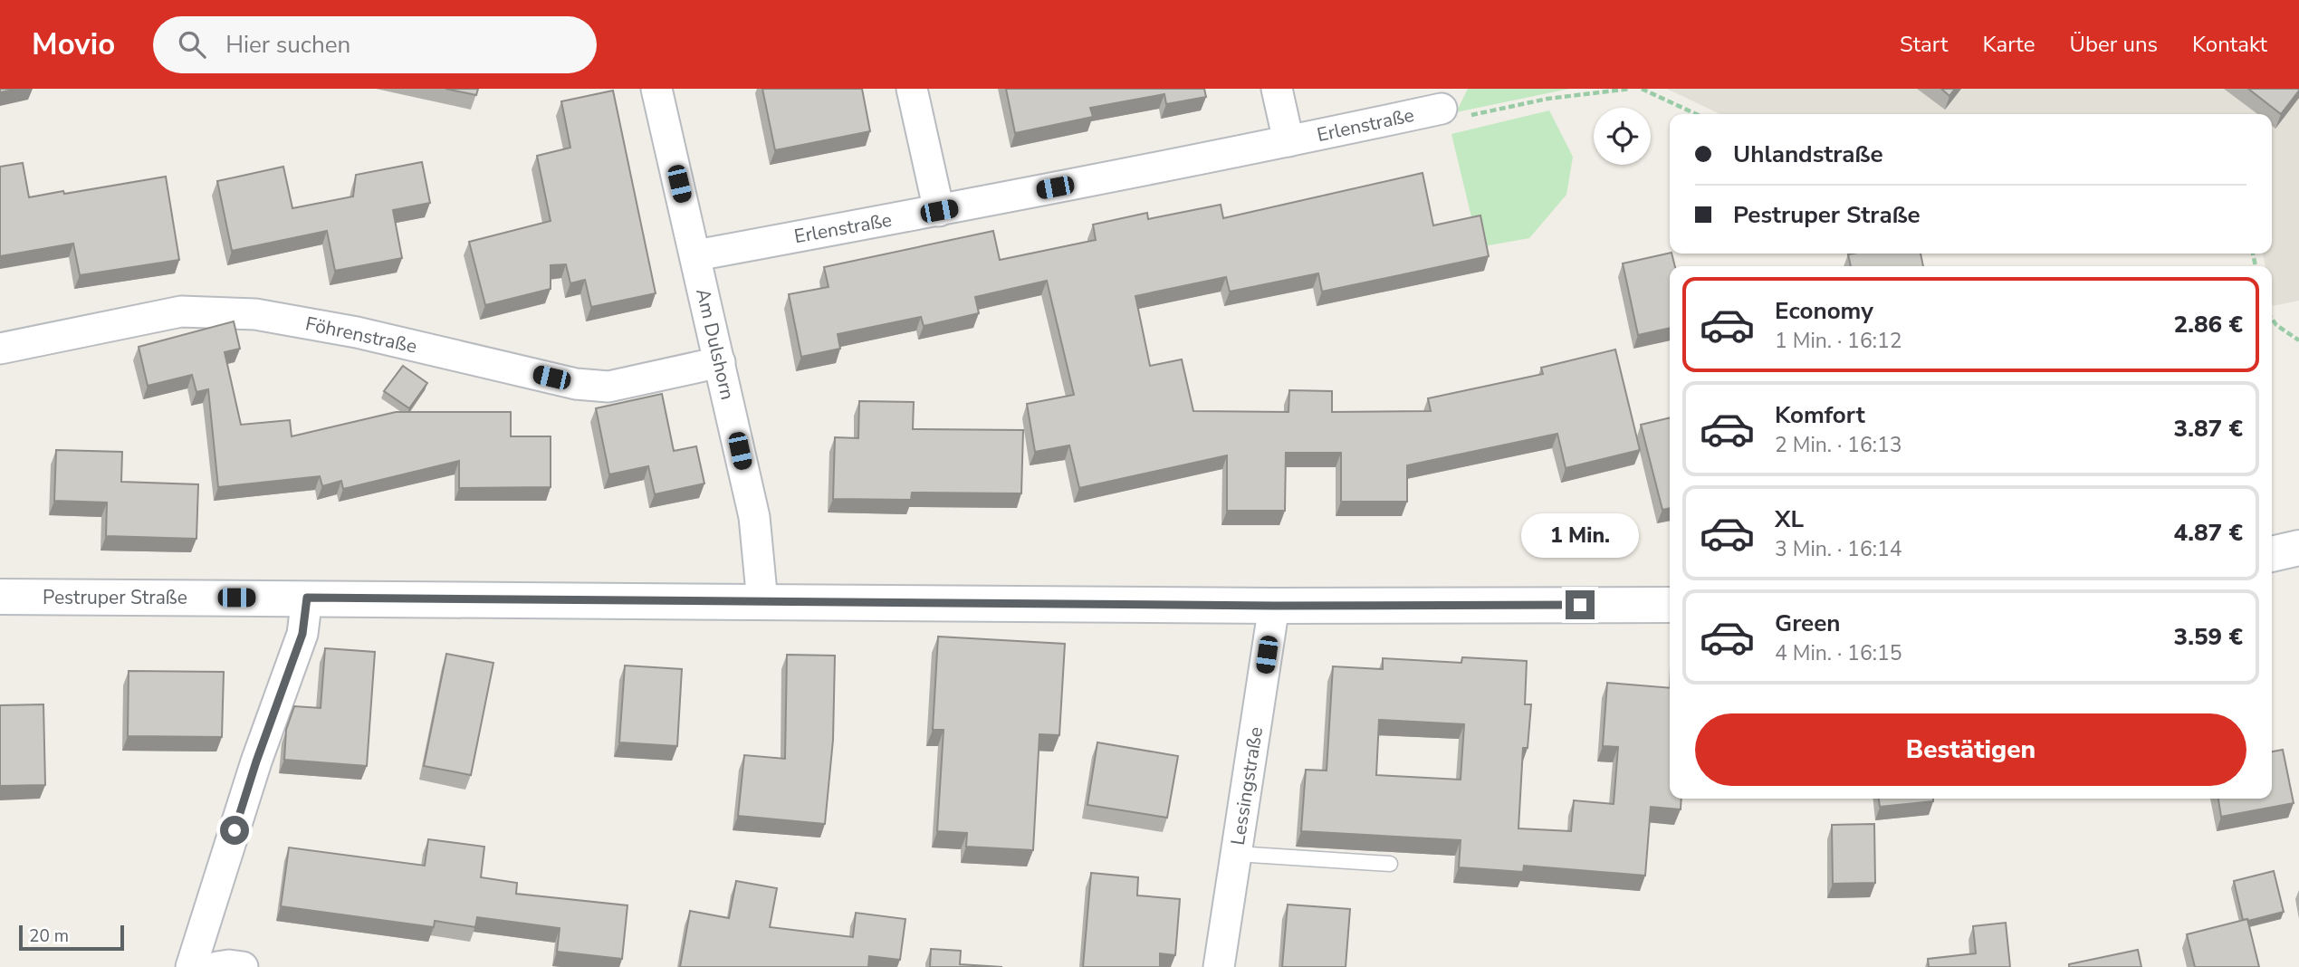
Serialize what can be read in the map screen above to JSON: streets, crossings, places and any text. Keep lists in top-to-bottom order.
{
  "streets": {
    "street": [
      "Erlenstraße",
      "Föhrenstraße",
      "Am Dulshorn",
      "Pestruper Straße",
      "Lessingstraße"
    ]
  },
  "crossings": [
    ["Erlenstraße", "Am Dulshorn"],
    ["Föhrenstraße", "Am Dulshorn"],
    ["Am Dulshorn", "Pestruper Straße"],
    ["Pestruper Straße", "Lessingstraße"]
  ],
  "scale_bar": "20 m",
  "page": {
    "header": "Movio",
    "search": "Hier suchen",
    "nav": [
      "Start",
      "Karte",
      "Über uns",
      "Kontakt"
    ],
    "banner": ["Uhlandstraße", "Pestruper Straße"],
    "list": [
      {
        "name": "Economy",
        "note": "1 Min. · 16:12",
        "value": "2.86 €"
      },
      {
        "name": "Komfort",
        "note": "2 Min. · 16:13",
        "value": "3.87 €"
      },
      {
        "name": "XL",
        "note": "3 Min. · 16:14",
        "value": "4.87 €"
      },
      {
        "name": "Green",
        "note": "4 Min. · 16:15",
        "value": "3.59 €"
      }
    ],
    "bubble": "1 Min.",
    "buttons": "Bestätigen",
    "scale": "20 m"
  }
}
